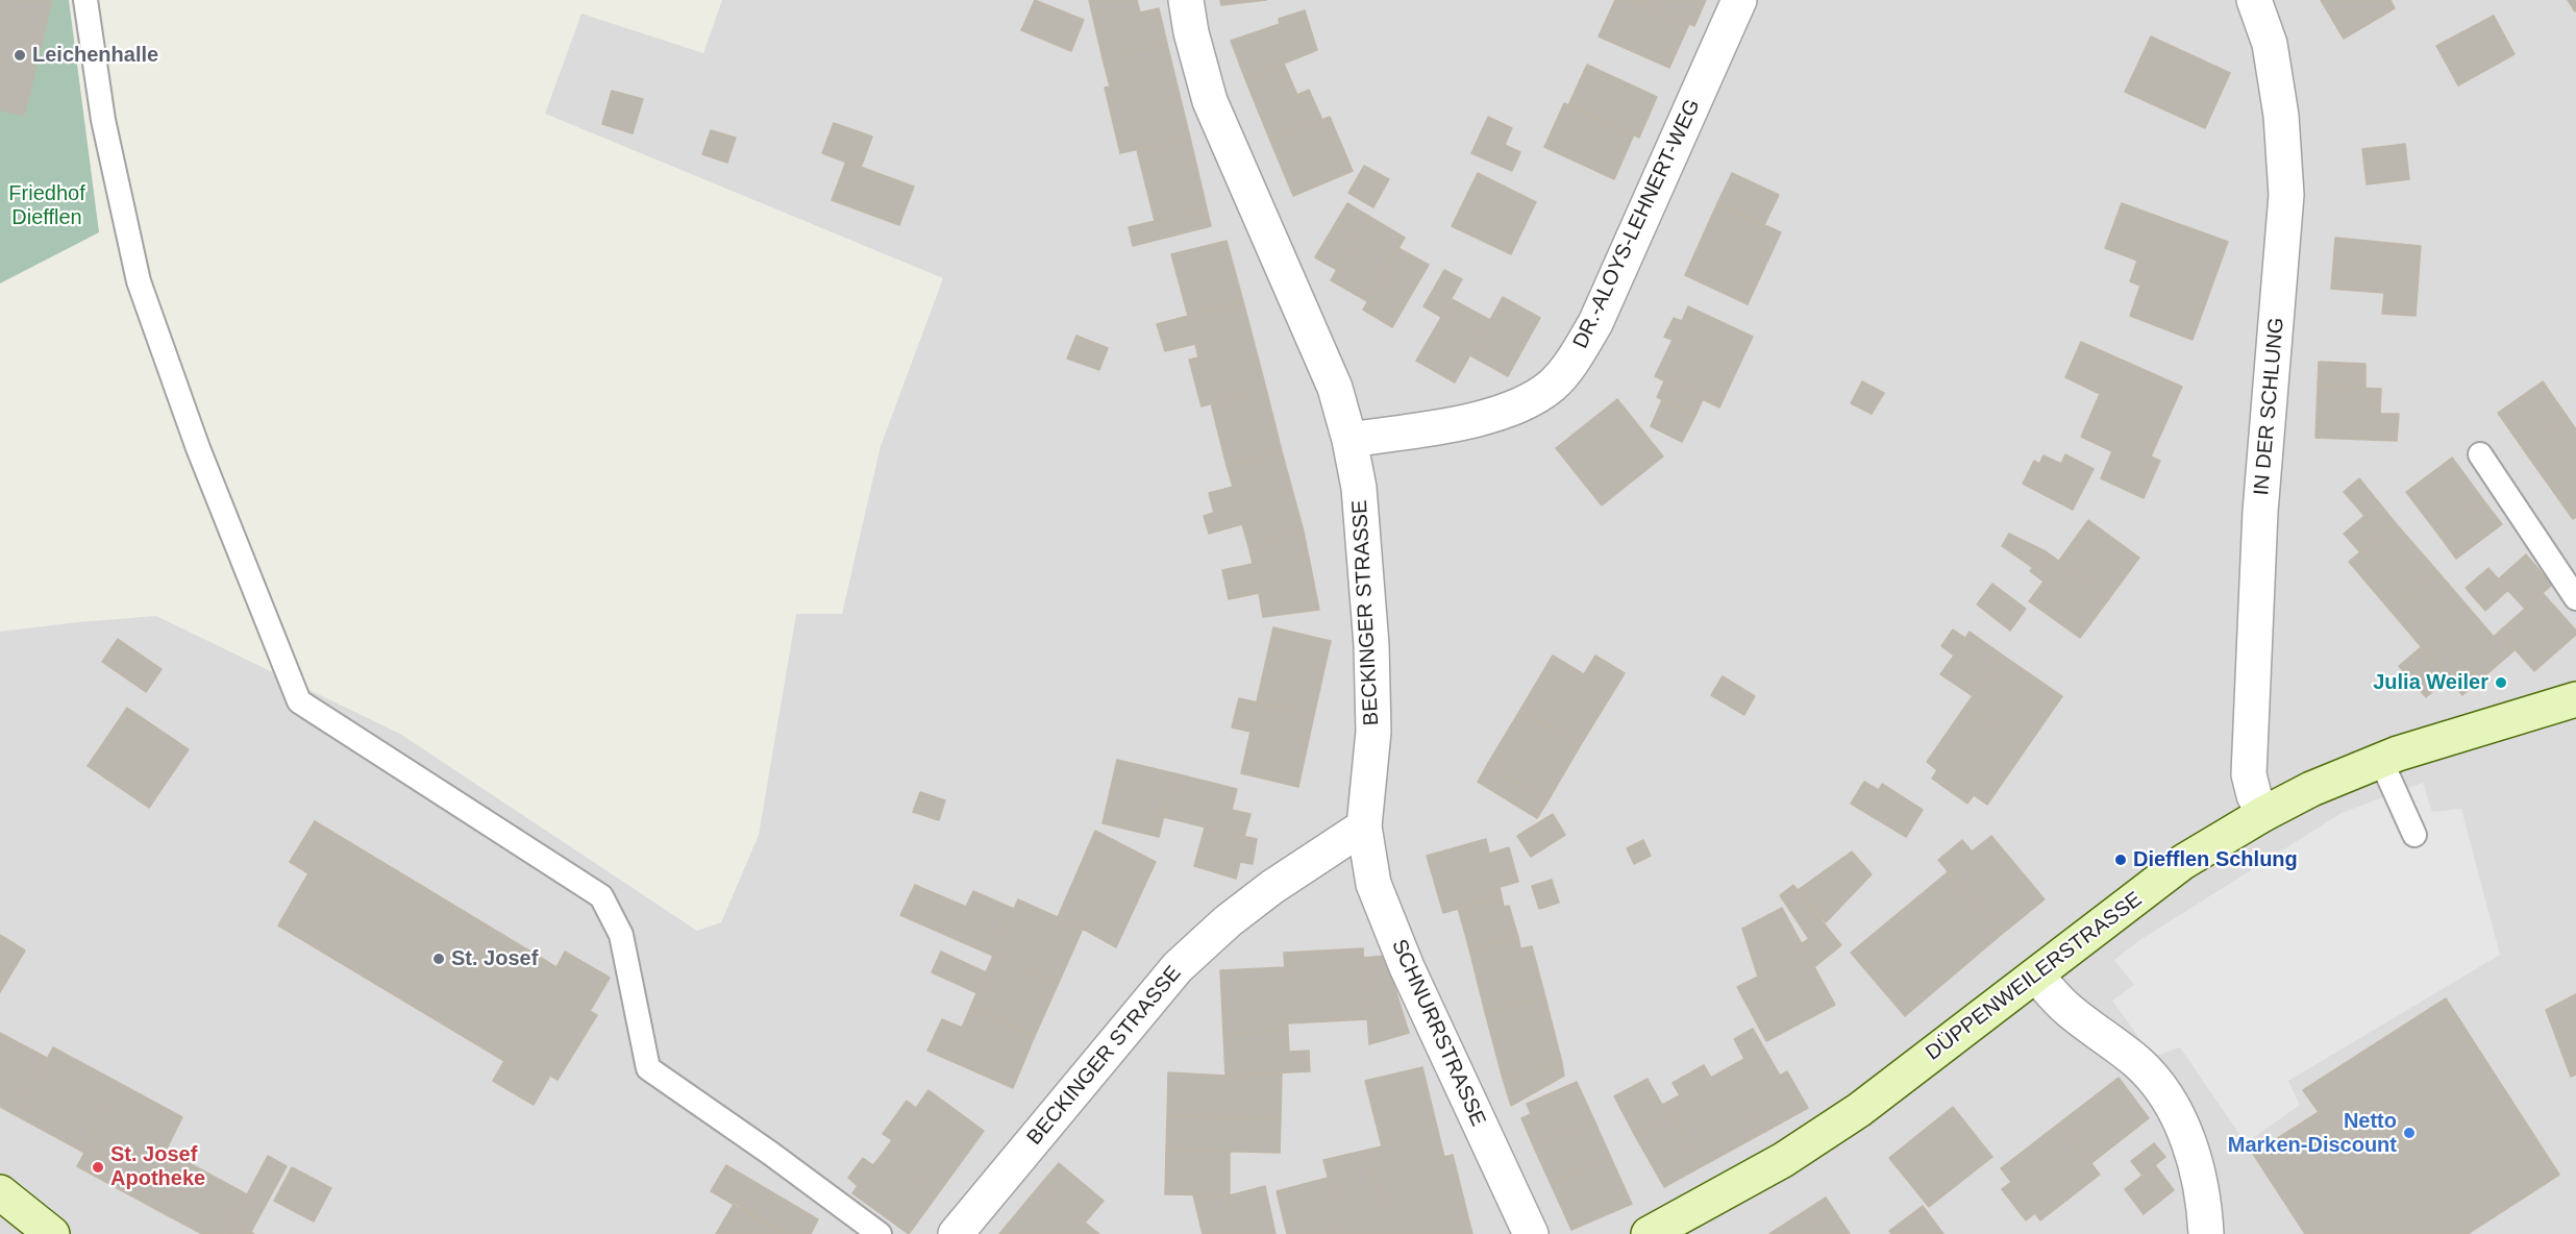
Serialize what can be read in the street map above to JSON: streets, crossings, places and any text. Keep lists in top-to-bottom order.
{
  "streets": {
    "street": [
      "DR.-ALOYS-LEHNERT-WEG",
      "IN DER SCHLUNG",
      "BECKINGER STRASSE",
      "DÜPPENWEILERSTRASSE",
      "SCHNURRSTRASSE"
    ]
  },
  "crossings": [
    ["DR.-ALOYS-LEHNERT-WEG", "BECKINGER STRASSE"],
    ["IN DER SCHLUNG", "DÜPPENWEILERSTRASSE"],
    ["BECKINGER STRASSE", "SCHNURRSTRASSE"]
  ],
  "parks": ["Friedhof Diefflen"],
  "places": [
    "Leichenhalle",
    "Julia Weiler",
    "Diefflen Schlung",
    "St. Josef",
    "Netto Marken-Discount",
    "St. Josef Apotheke"
  ]
}
